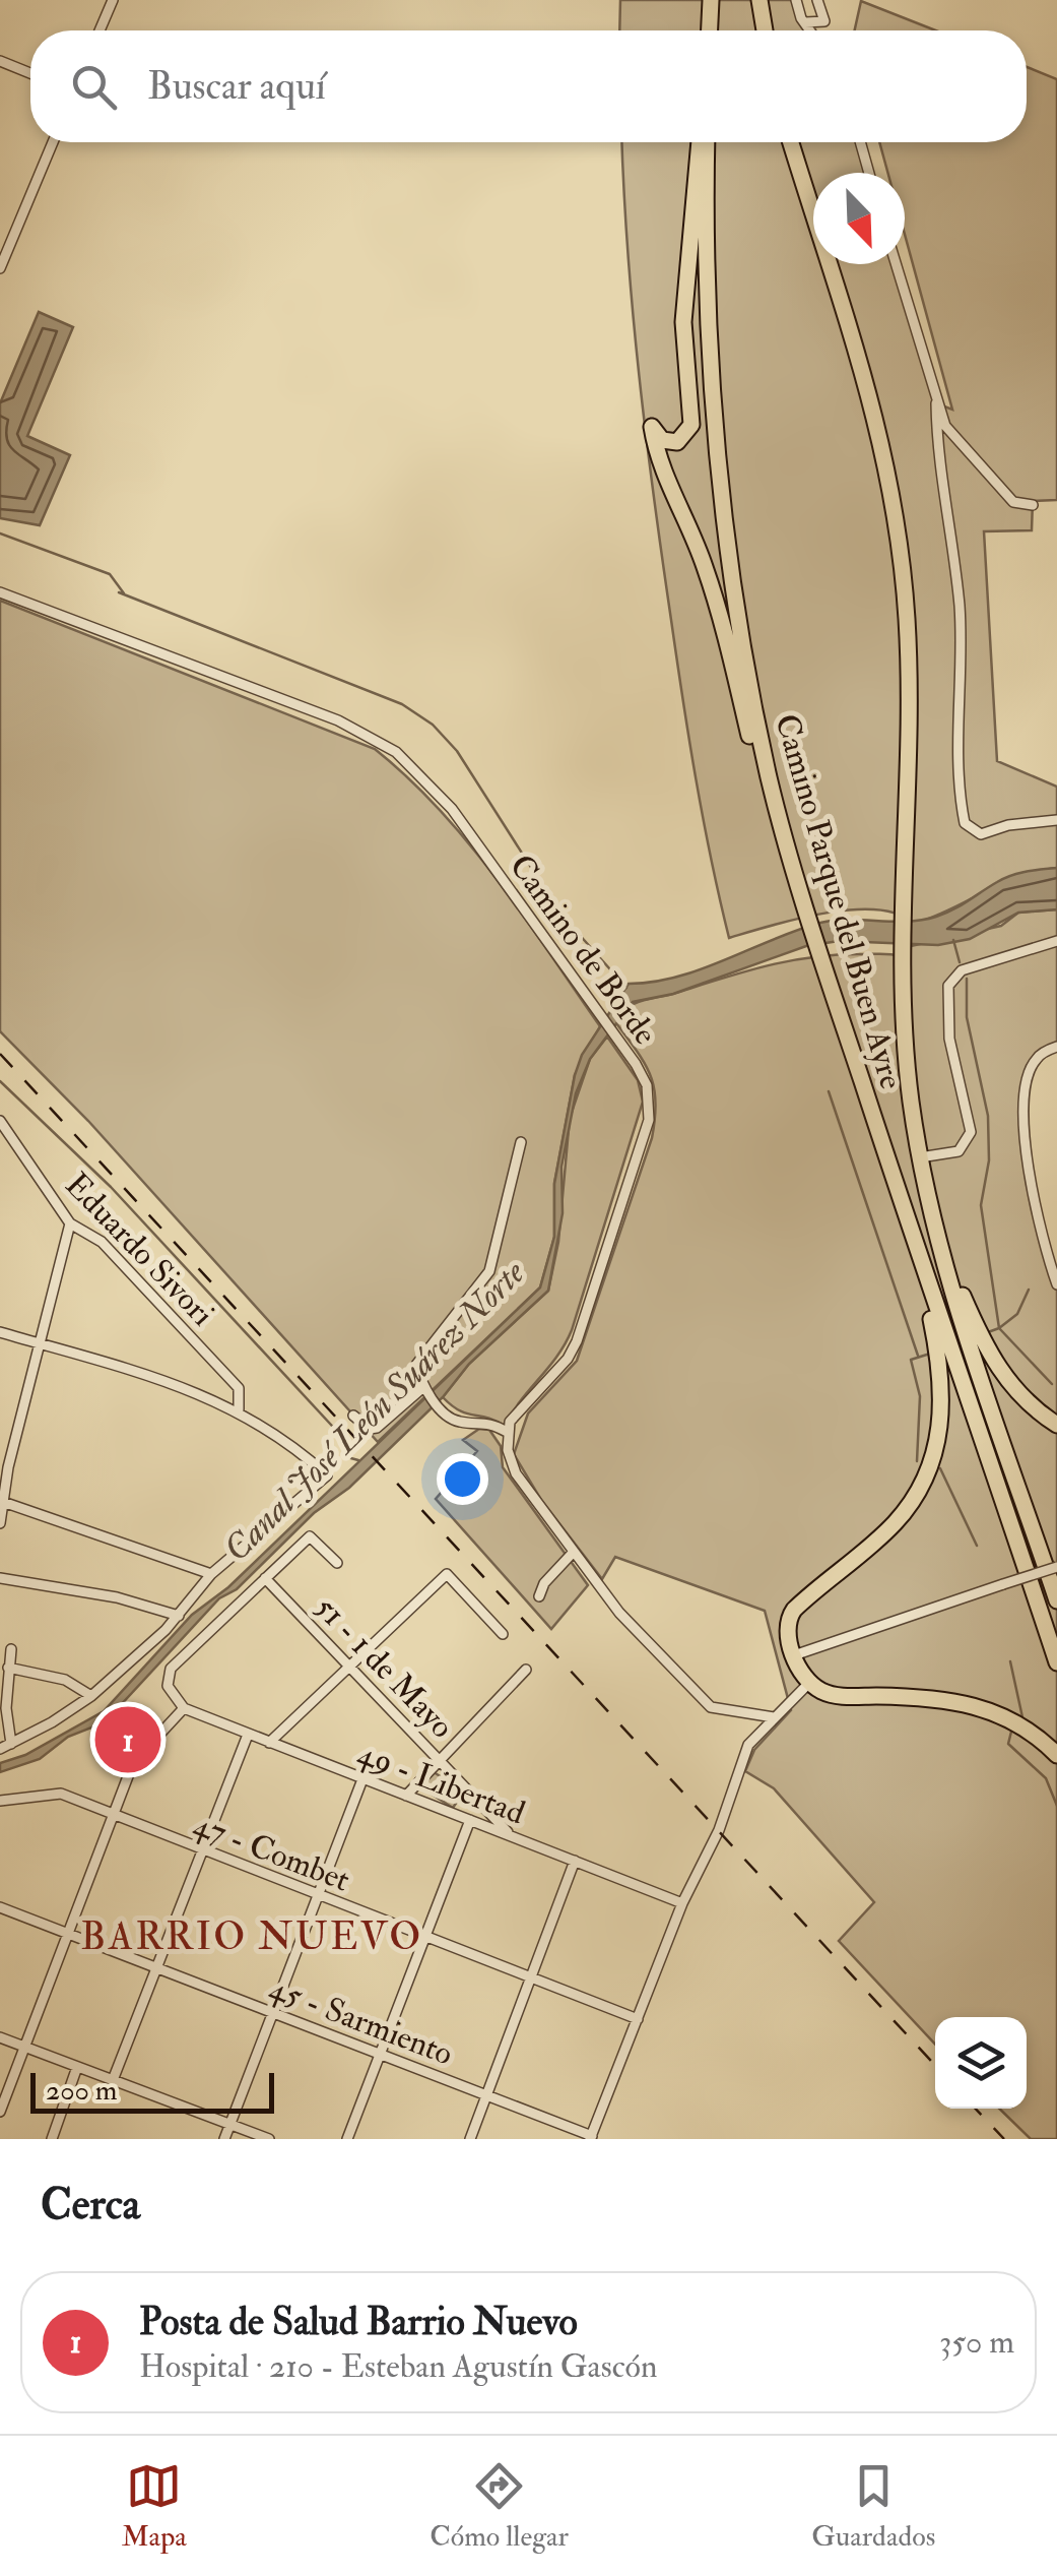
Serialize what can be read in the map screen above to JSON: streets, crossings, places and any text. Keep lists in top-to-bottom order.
{
  "streets": {
    "highway": ["Camino Parque del Buen Ayre"],
    "street": [
      "Camino de Borde",
      "Eduardo Sivori",
      "51 - 1 de Mayo",
      "49 - Libertad",
      "47 - Combet",
      "45 - Sarmiento"
    ]
  },
  "crossings": [
    ["51 - 1 de Mayo", "49 - Libertad"]
  ],
  "districts": ["BARRIO NUEVO"],
  "water": ["Canal José León Suárez Norte"],
  "scale_bar": "200 m",
  "north": "bottom right",
  "page": {
    "search": "Buscar aquí",
    "pins": "1",
    "scale": "200 m",
    "heading": "Cerca",
    "list": [
      {
        "mark": "1",
        "name": "Posta de Salud Barrio Nuevo",
        "note": "Hospital · 210 - Esteban Agustín Gascón",
        "value": "350 m"
      }
    ],
    "nav": ["Mapa", "Cómo llegar", "Guardados"]
  }
}
